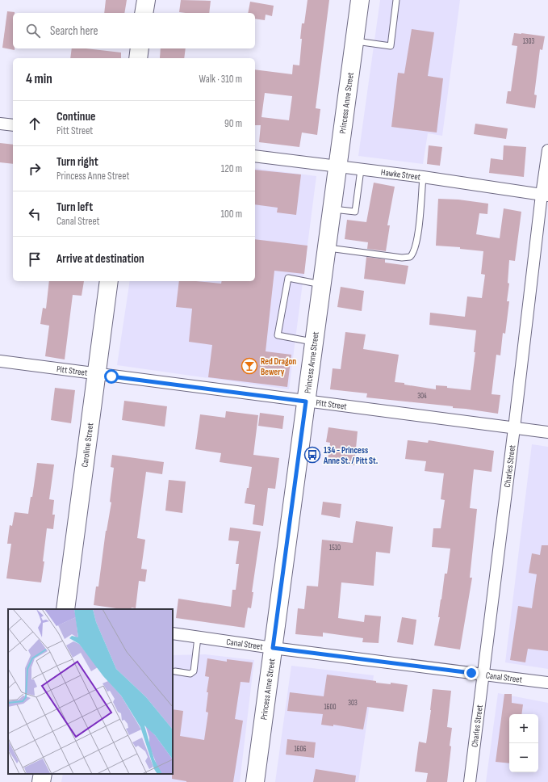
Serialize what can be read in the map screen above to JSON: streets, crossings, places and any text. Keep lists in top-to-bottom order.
{
  "streets": {
    "main road": ["Princess Anne Street", "Caroline Street"],
    "street": [
      "Hawke Street",
      "Pitt Street",
      "Charles Street",
      "Canal Street"
    ]
  },
  "crossings": [
    ["Princess Anne Street", "Hawke Street"],
    ["Princess Anne Street", "Pitt Street"],
    ["Princess Anne Street", "Canal Street"],
    ["Hawke Street", "Charles Street"],
    ["Pitt Street", "Caroline Street"],
    ["Pitt Street", "Charles Street"],
    ["Charles Street", "Canal Street"]
  ],
  "places": {
    "bar": ["Red Dragon Bewery"],
    "bus stop": ["134 - Princess Anne St. / Pitt St."]
  },
  "house_numbers": [
    "1303",
    "304",
    "1510",
    "303",
    "1600",
    "1606"
  ],
  "page": {
    "search": "Search here",
    "heading": ["4 min", "Walk · 310 m"],
    "list": [
      ["Continue", "Pitt Street", "90 m"],
      ["Turn right", "Princess Anne Street", "120 m"],
      ["Turn left", "Canal Street", "100 m"],
      "Arrive at destination"
    ],
    "map_buttons": ["+", "−"]
  }
}
